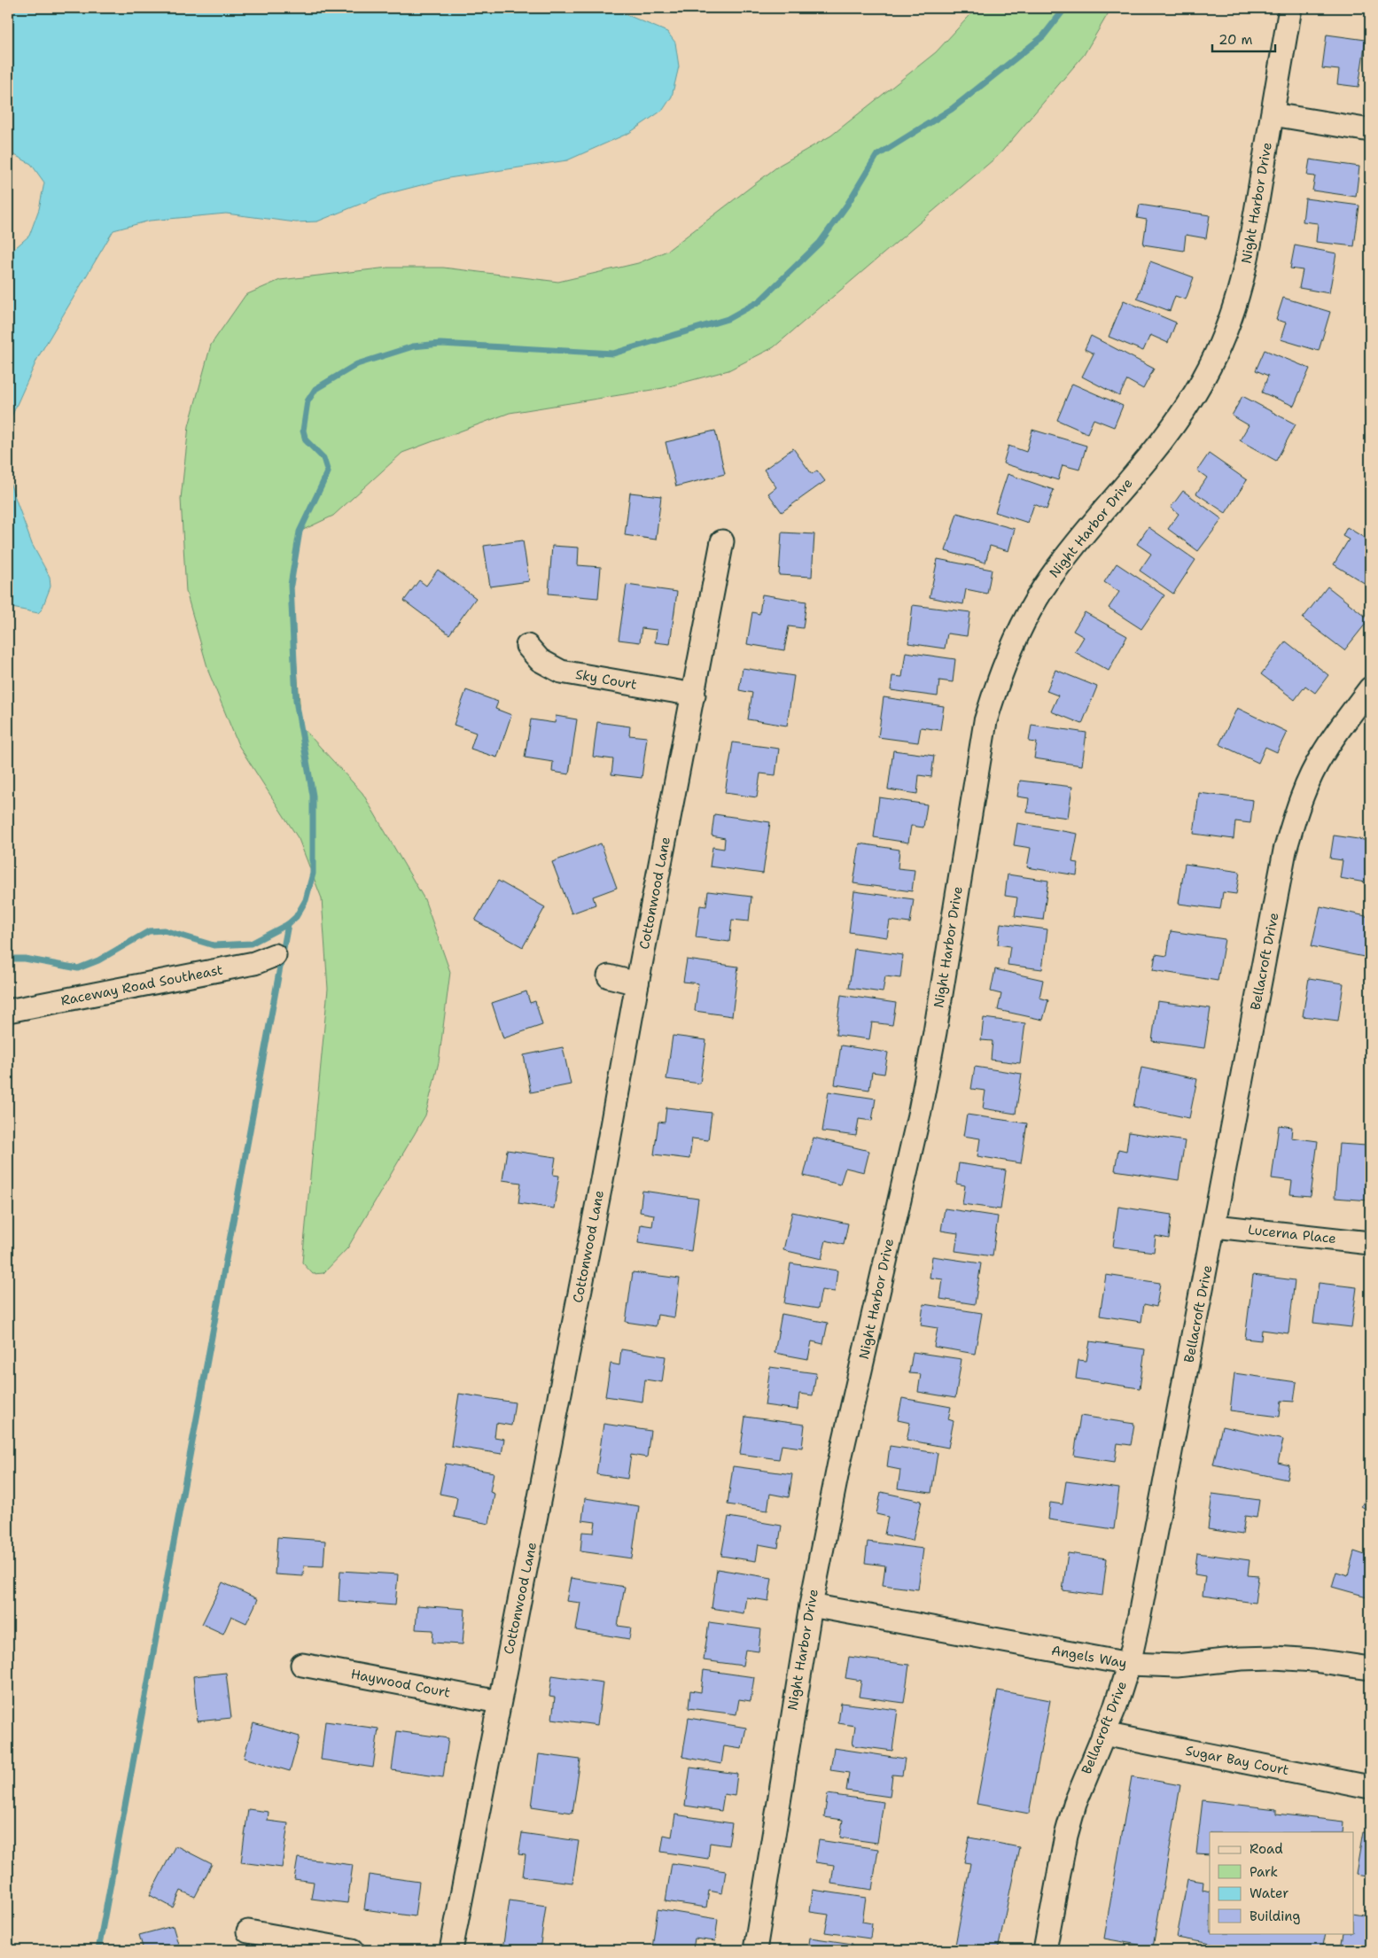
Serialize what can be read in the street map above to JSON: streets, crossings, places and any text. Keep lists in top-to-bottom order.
{
  "streets": {
    "street": [
      "Night Harbor Drive",
      "Sky Court",
      "Cottonwood Lane",
      "Bellacroft Drive",
      "Raceway Road Southeast",
      "Lucerna Place",
      "Angels Way",
      "Haywood Court",
      "Sugar Bay Court"
    ]
  },
  "crossings": [
    ["Night Harbor Drive", "Angels Way"],
    ["Sky Court", "Cottonwood Lane"],
    ["Cottonwood Lane", "Haywood Court"],
    ["Bellacroft Drive", "Lucerna Place"],
    ["Bellacroft Drive", "Angels Way"],
    ["Bellacroft Drive", "Sugar Bay Court"]
  ],
  "legend": [
    "Road",
    "Park",
    "Water",
    "Building"
  ],
  "scale_bar": "20 m"
}
